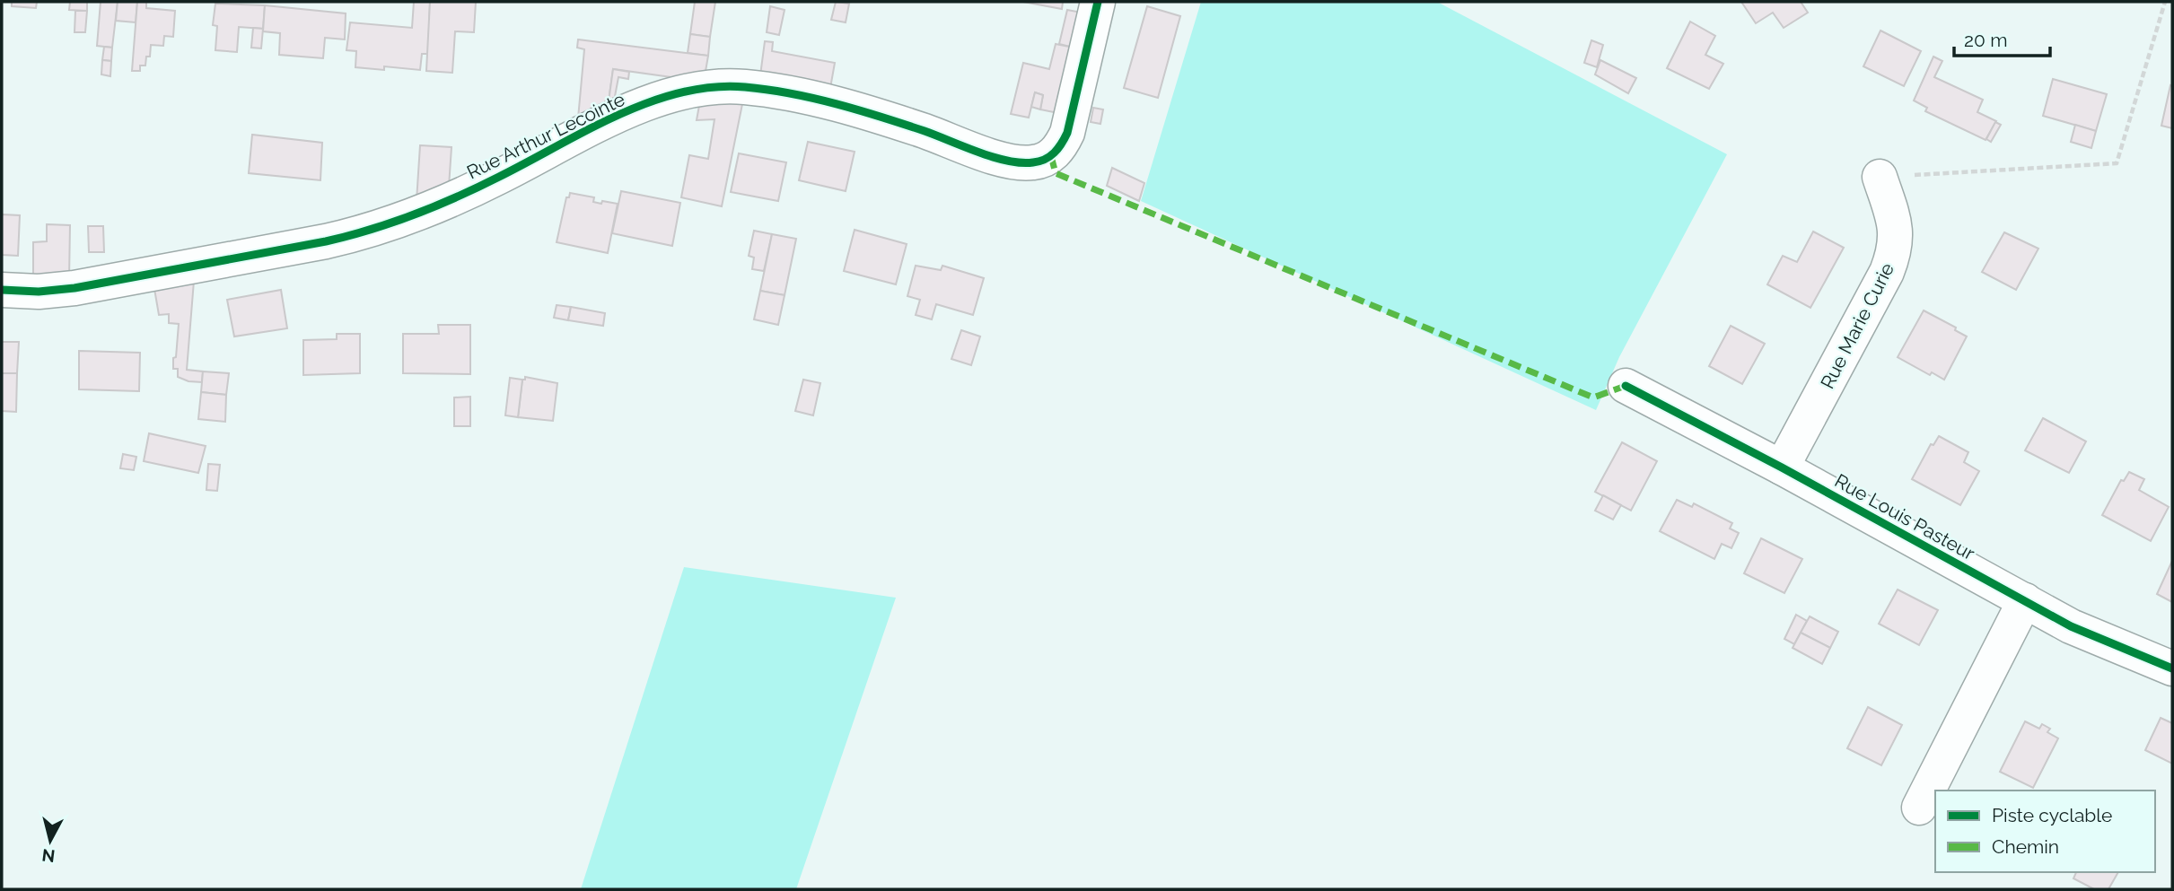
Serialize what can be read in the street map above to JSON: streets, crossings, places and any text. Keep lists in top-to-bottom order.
{
  "streets": {
    "street": ["Rue Arthur Lecointe", "Rue Marie Curie", "Rue Louis Pasteur"]
  },
  "crossings": [
    ["Rue Marie Curie", "Rue Louis Pasteur"]
  ],
  "legend": ["Piste cyclable", "Chemin"],
  "scale_bar": "20 m",
  "north": "bottom"
}
